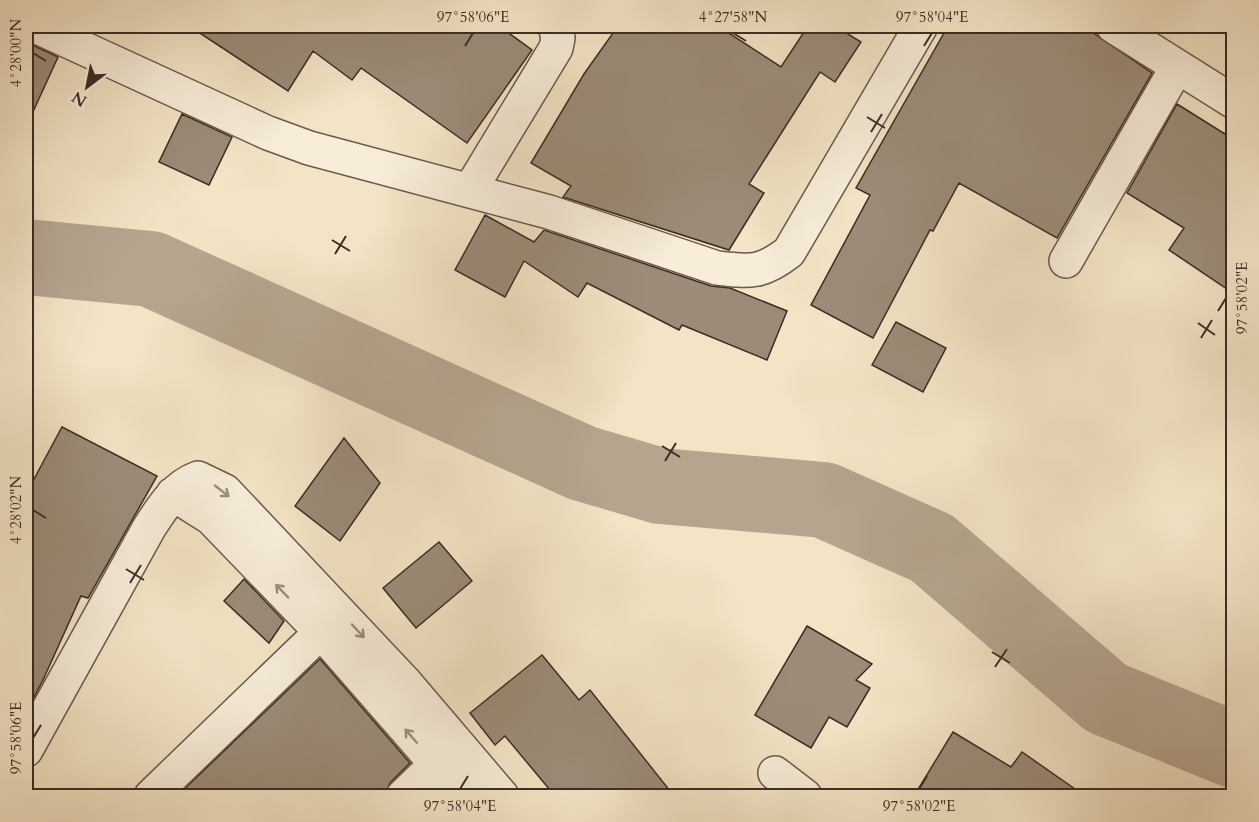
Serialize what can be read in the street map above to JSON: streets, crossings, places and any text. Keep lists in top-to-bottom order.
{
  "north": "bottom left",
  "coordinates": [
    "97°58'06\"E",
    "4°27'58\"N",
    "97°58'04\"E",
    "4°28'00\"N",
    "97°58'02\"E",
    "4°28'02\"N"
  ]
}
